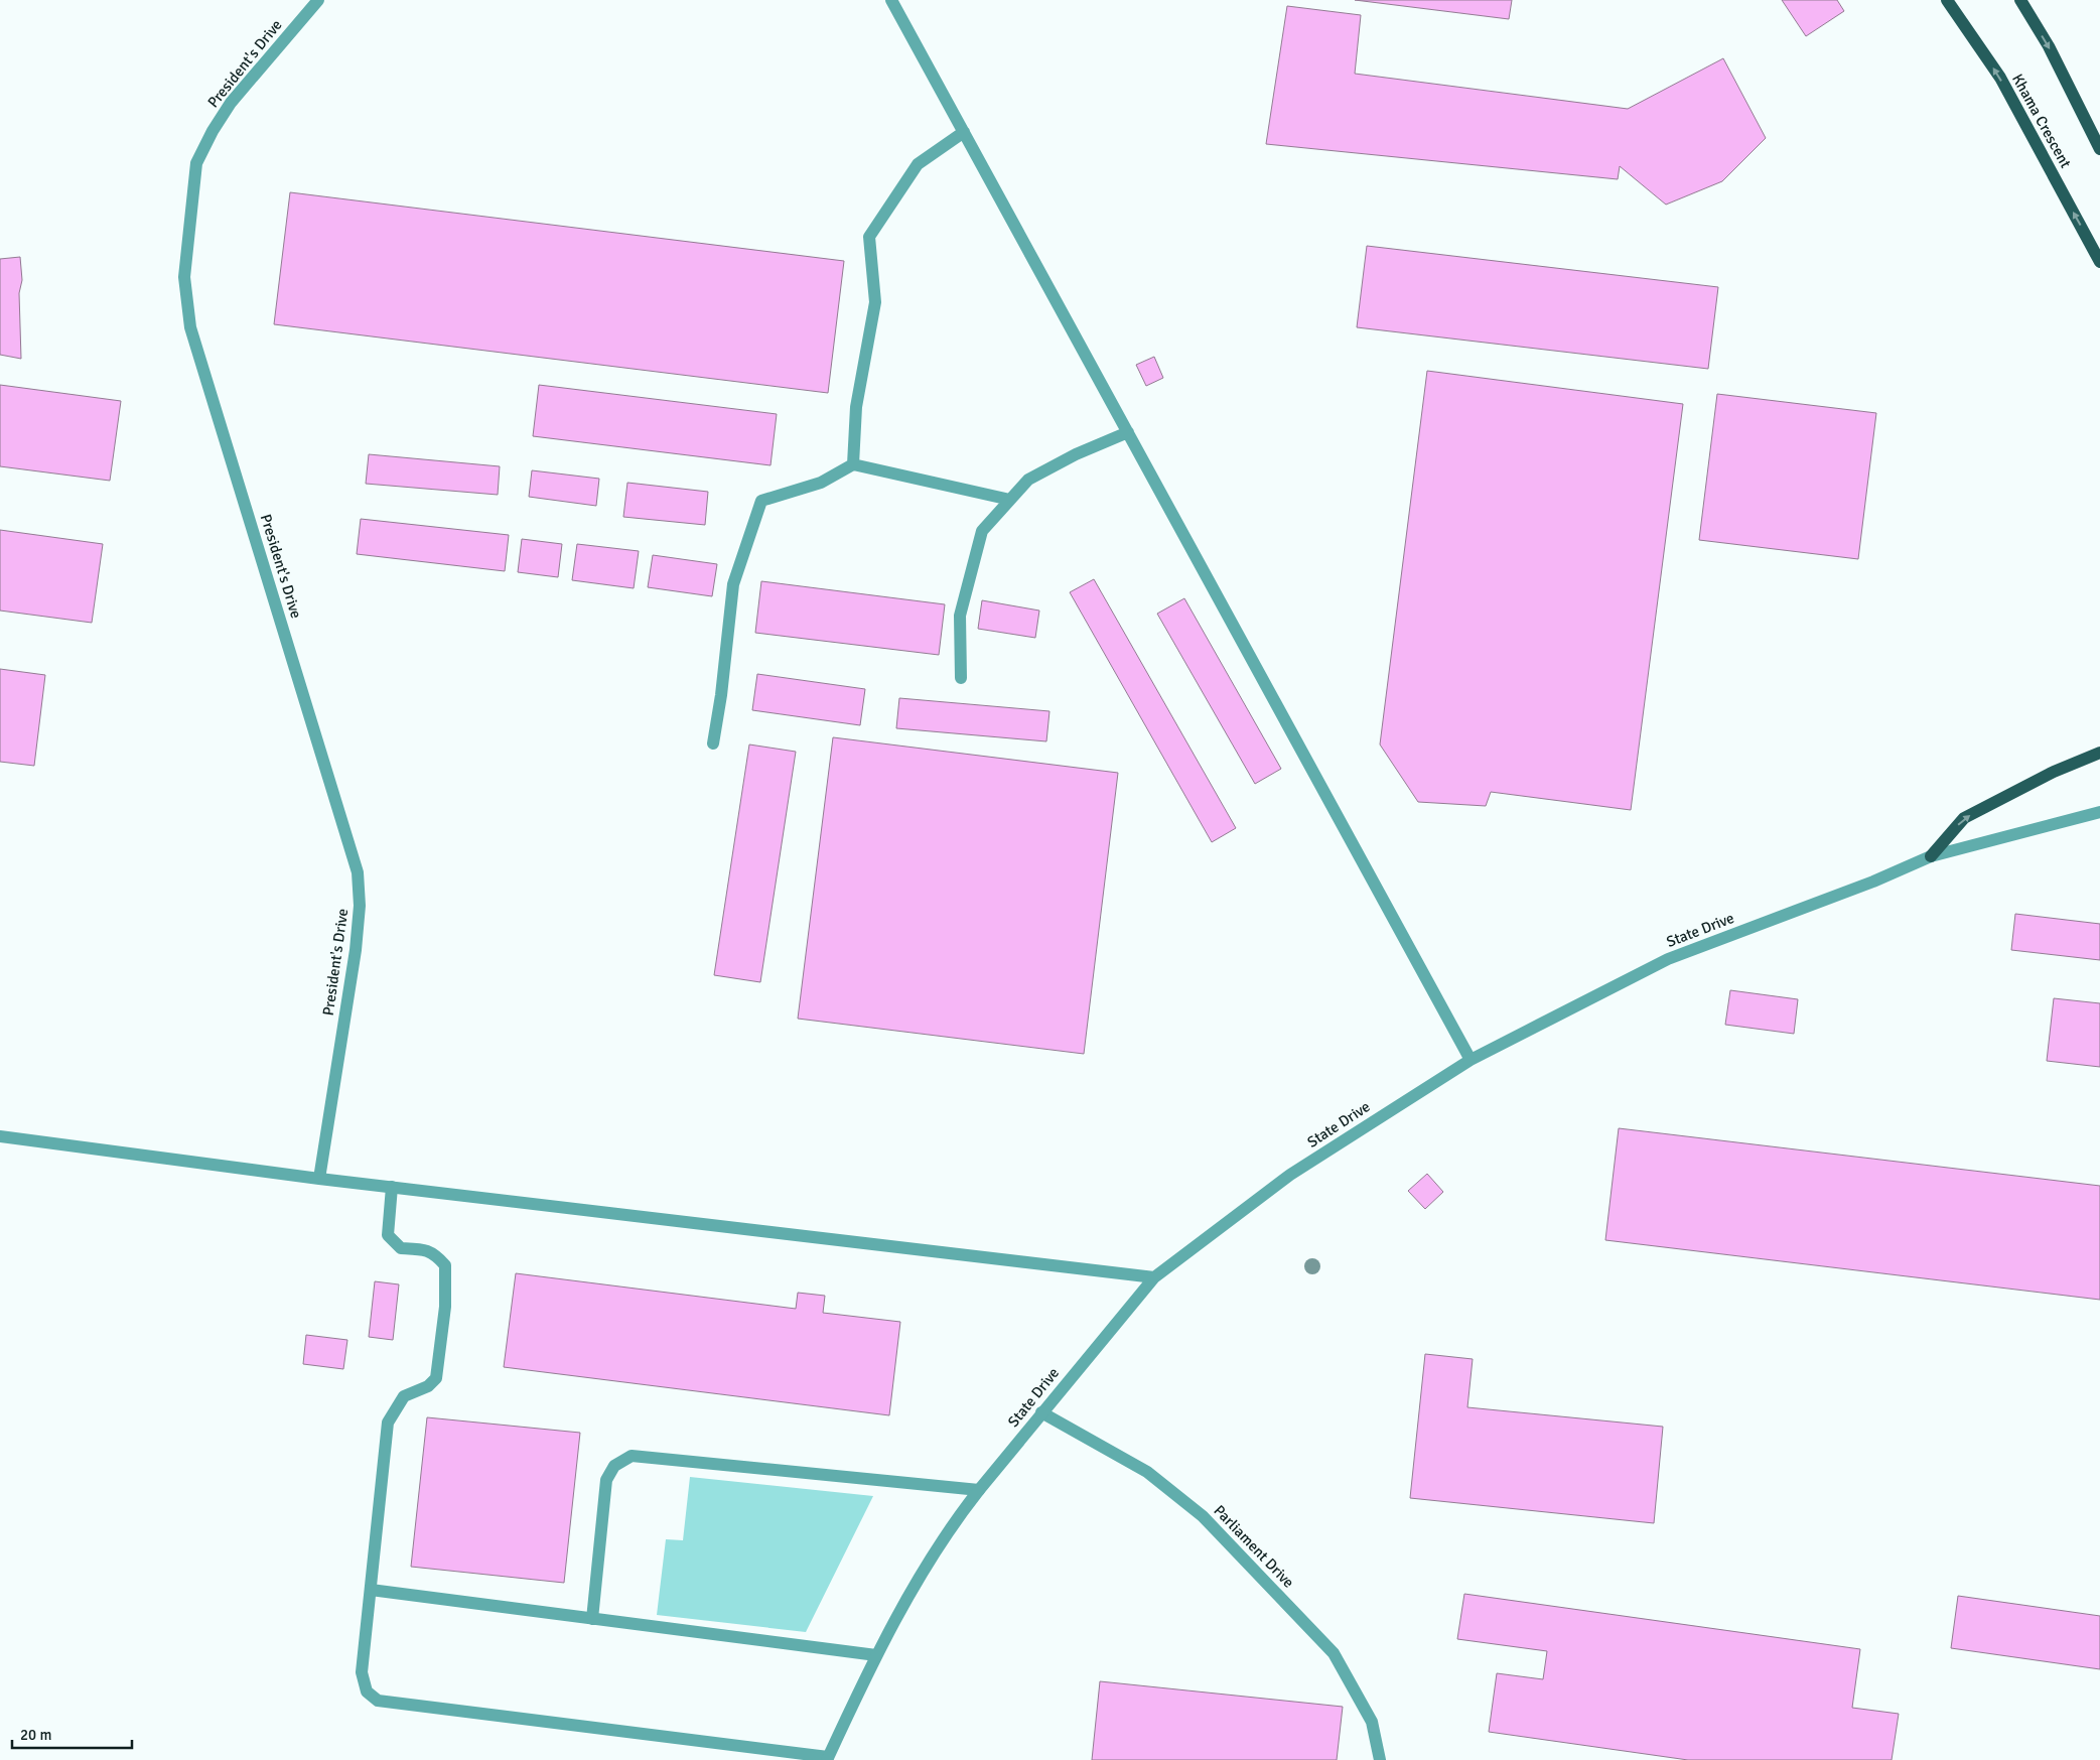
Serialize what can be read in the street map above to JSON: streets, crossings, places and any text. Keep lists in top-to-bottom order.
{
  "streets": {
    "main road": ["Khama Crescent"],
    "street": ["President's Drive", "State Drive", "Parliament Drive"]
  },
  "crossings": [
    ["State Drive", "Parliament Drive"]
  ],
  "scale_bar": "20 m"
}
